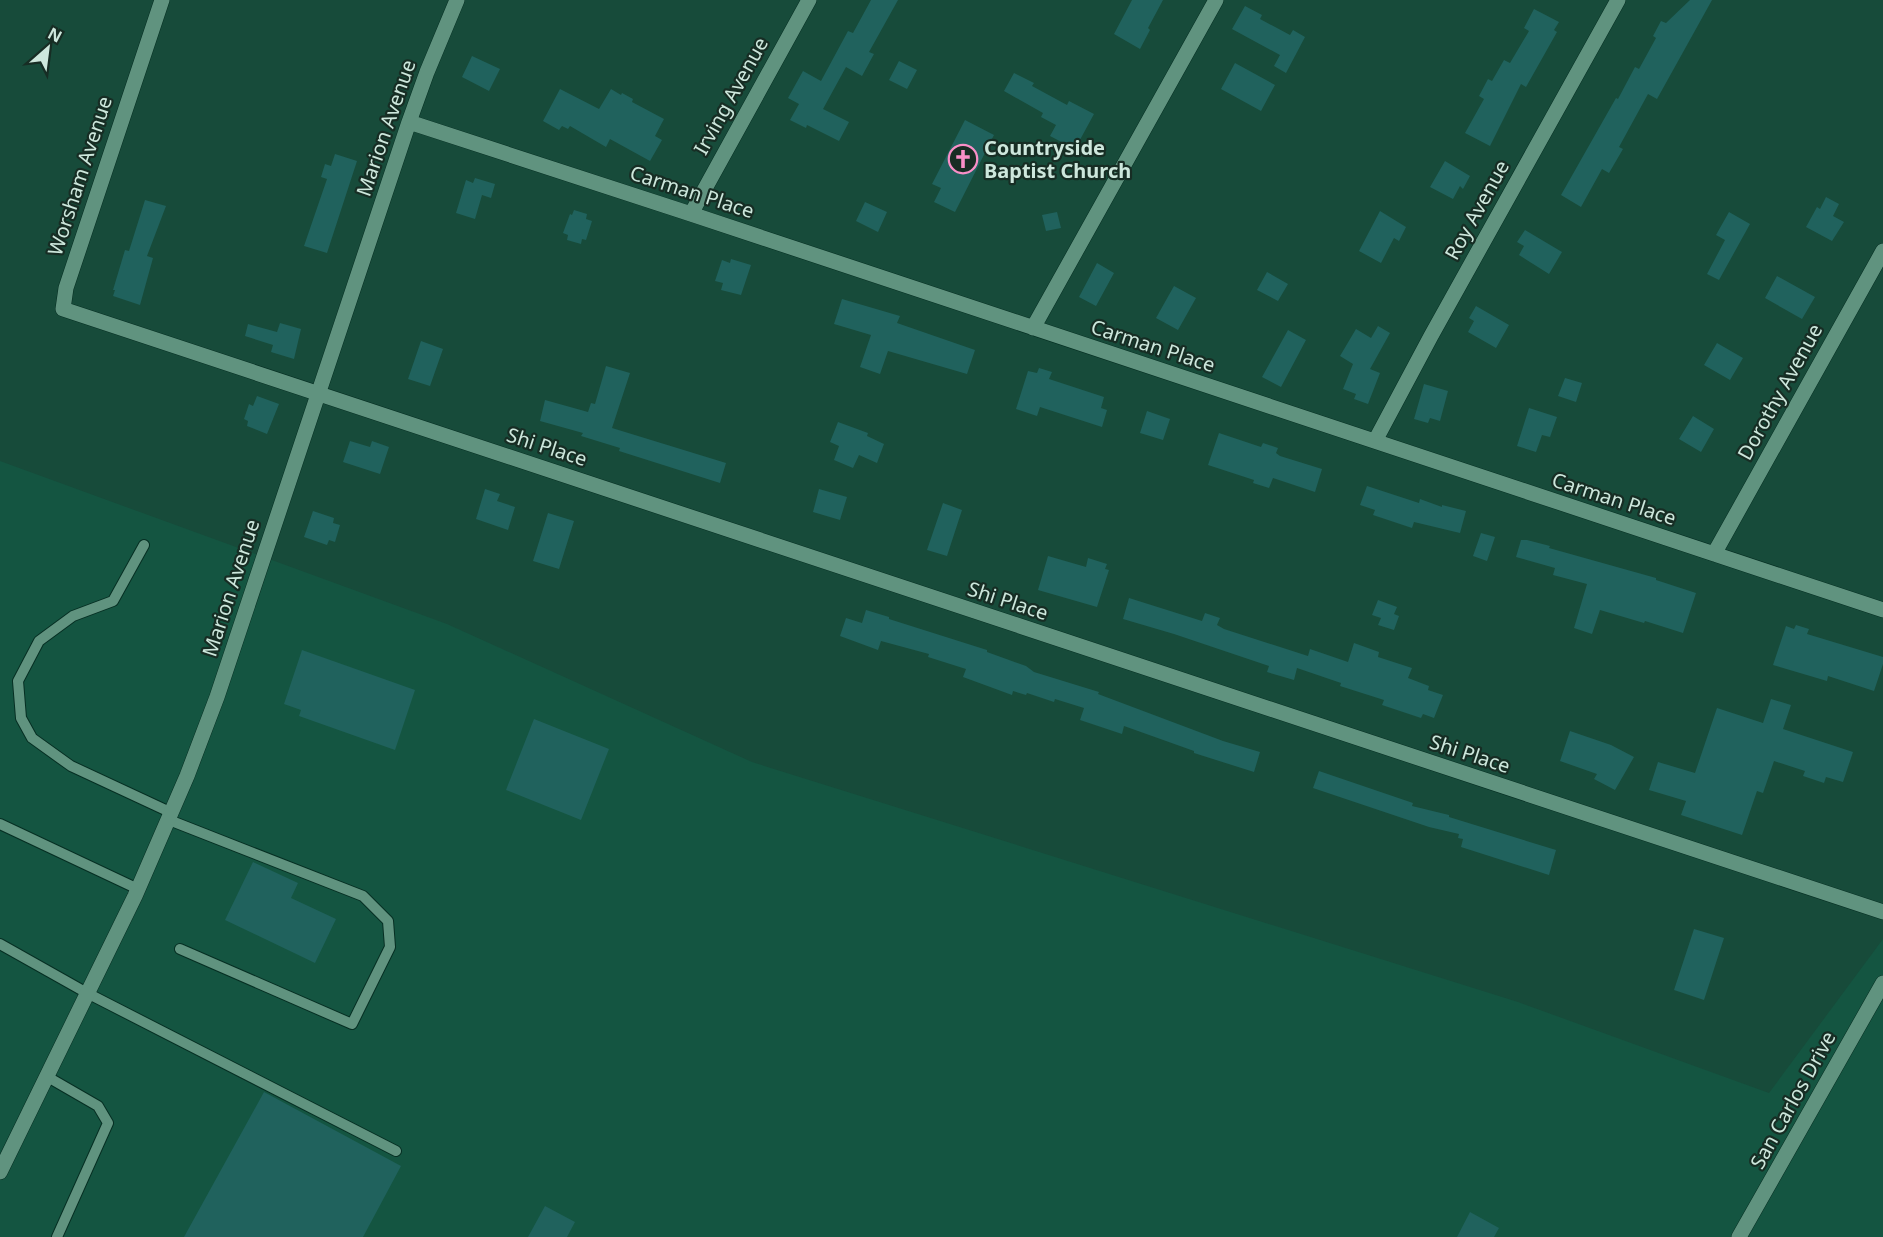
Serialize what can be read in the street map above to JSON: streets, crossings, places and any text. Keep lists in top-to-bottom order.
{
  "streets": {
    "street": [
      "Irving Avenue",
      "Marion Avenue",
      "Worsham Avenue",
      "Carman Place",
      "Roy Avenue",
      "Dorothy Avenue",
      "Shi Place",
      "San Carlos Drive"
    ]
  },
  "crossings": [
    ["Irving Avenue", "Carman Place"],
    ["Marion Avenue", "Carman Place"],
    ["Marion Avenue", "Shi Place"],
    ["Worsham Avenue", "Shi Place"],
    ["Carman Place", "Roy Avenue"],
    ["Carman Place", "Dorothy Avenue"]
  ],
  "places": {
    "church": ["Countryside Baptist Church"]
  },
  "north": "top right"
}
